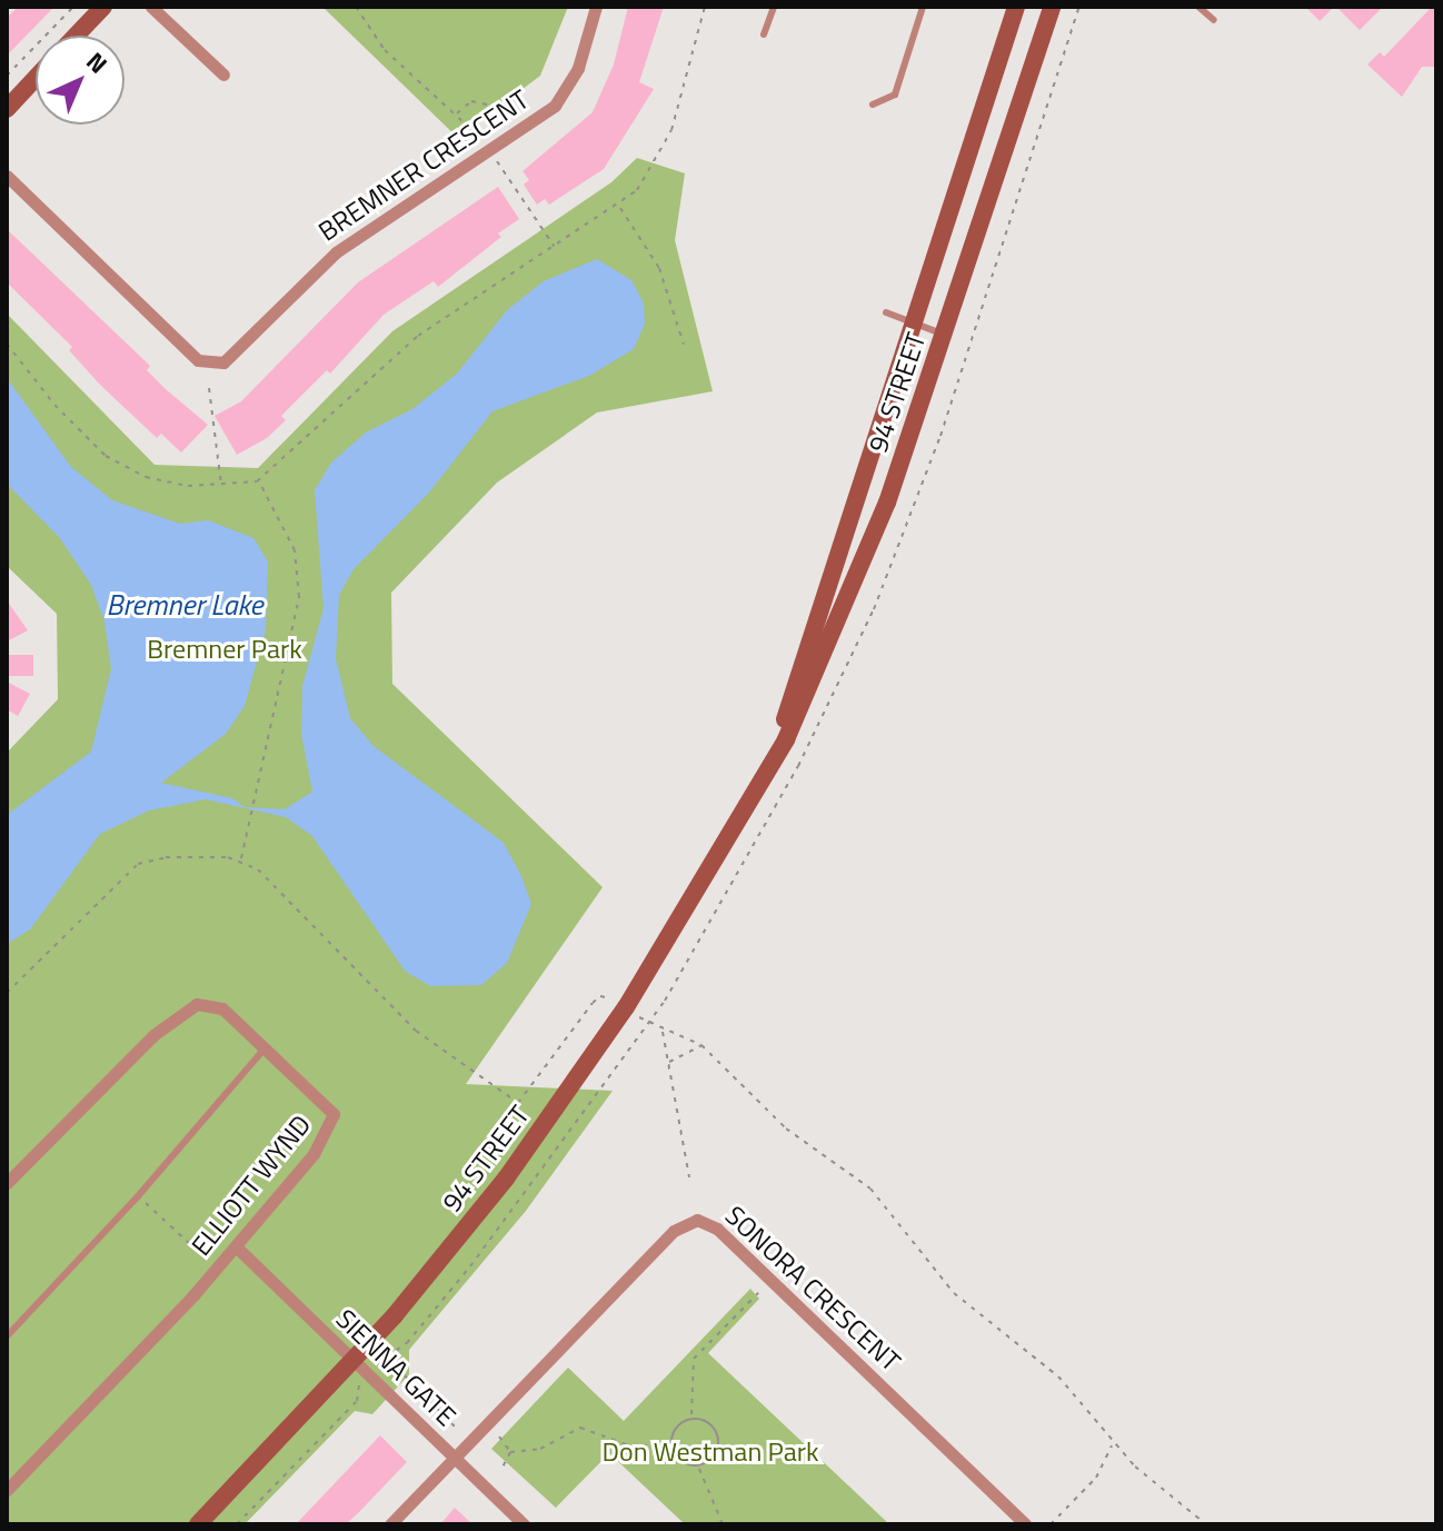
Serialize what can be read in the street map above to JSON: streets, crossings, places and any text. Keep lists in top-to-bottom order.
{
  "streets": {
    "main road": ["94 STREET"],
    "street": [
      "BREMNER CRESCENT",
      "ELLIOTT WYND",
      "SONORA CRESCENT",
      "SIENNA GATE"
    ]
  },
  "crossings": [
    ["94 STREET", "SIENNA GATE"],
    ["ELLIOTT WYND", "SIENNA GATE"],
    ["SONORA CRESCENT", "SIENNA GATE"]
  ],
  "water": ["Bremner Lake"],
  "parks": ["Bremner Park", "Don Westman Park"],
  "north": "top right"
}
